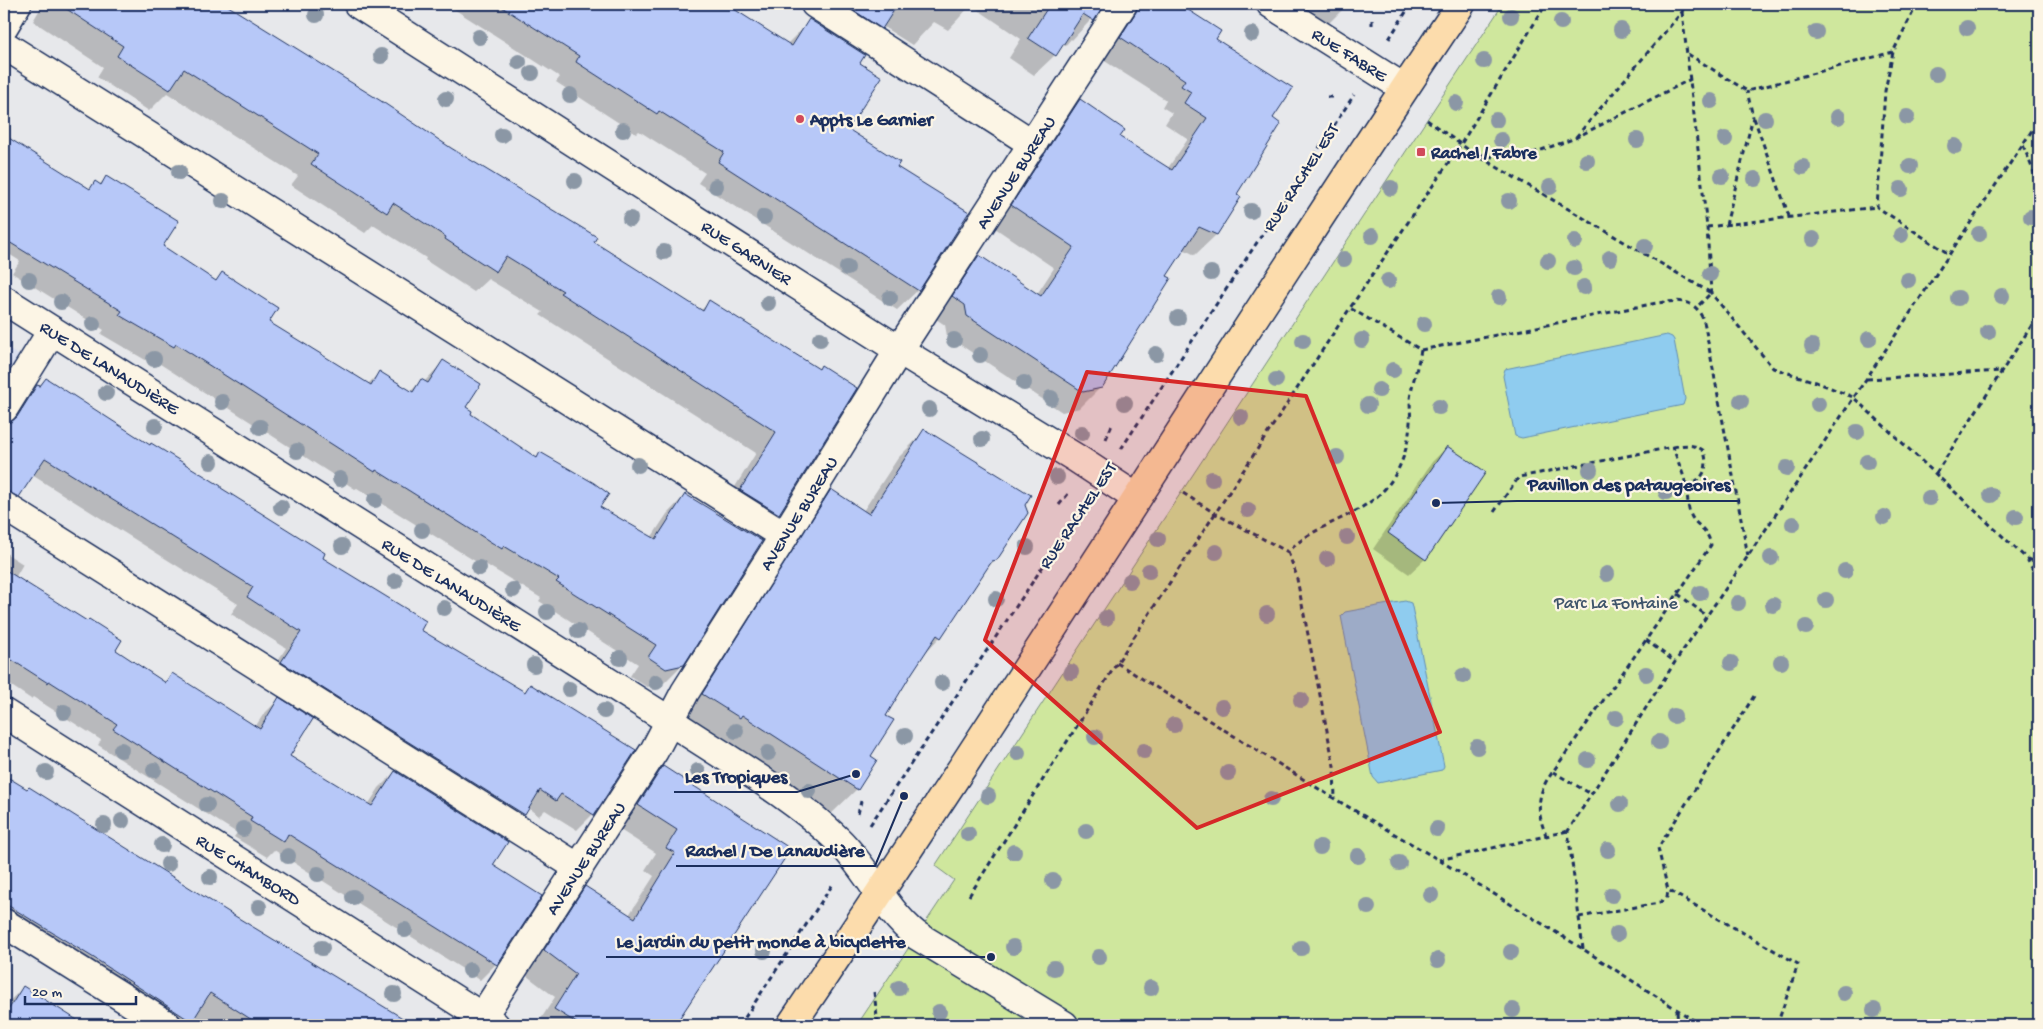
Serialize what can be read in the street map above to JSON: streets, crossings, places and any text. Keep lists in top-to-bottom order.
{
  "streets": {
    "street": [
      "RUE FABRE",
      "AVENUE BUREAU",
      "RUE GARNIER",
      "RUE DE LANAUDIÈRE",
      "RUE CHAMBORD"
    ],
    "path": ["RUE RACHEL EST"]
  },
  "crossings": [
    ["RUE FABRE", "RUE RACHEL EST"],
    ["AVENUE BUREAU", "RUE GARNIER"],
    ["AVENUE BUREAU", "RUE DE LANAUDIÈRE"],
    ["AVENUE BUREAU", "RUE CHAMBORD"],
    ["RUE RACHEL EST", "RUE GARNIER"],
    ["RUE RACHEL EST", "RUE DE LANAUDIÈRE"]
  ],
  "parks": ["Parc La Fontaine"],
  "places": {
    "other": [
      "Appts Le Garnier",
      "Pavillon des pataugeoires",
      "Les Tropiques",
      "Rachel / De Lanaudière",
      "Le jardin du petit monde à bicyclette"
    ],
    "transit": ["Rachel / Fabre"]
  },
  "scale_bar": "20 m"
}
